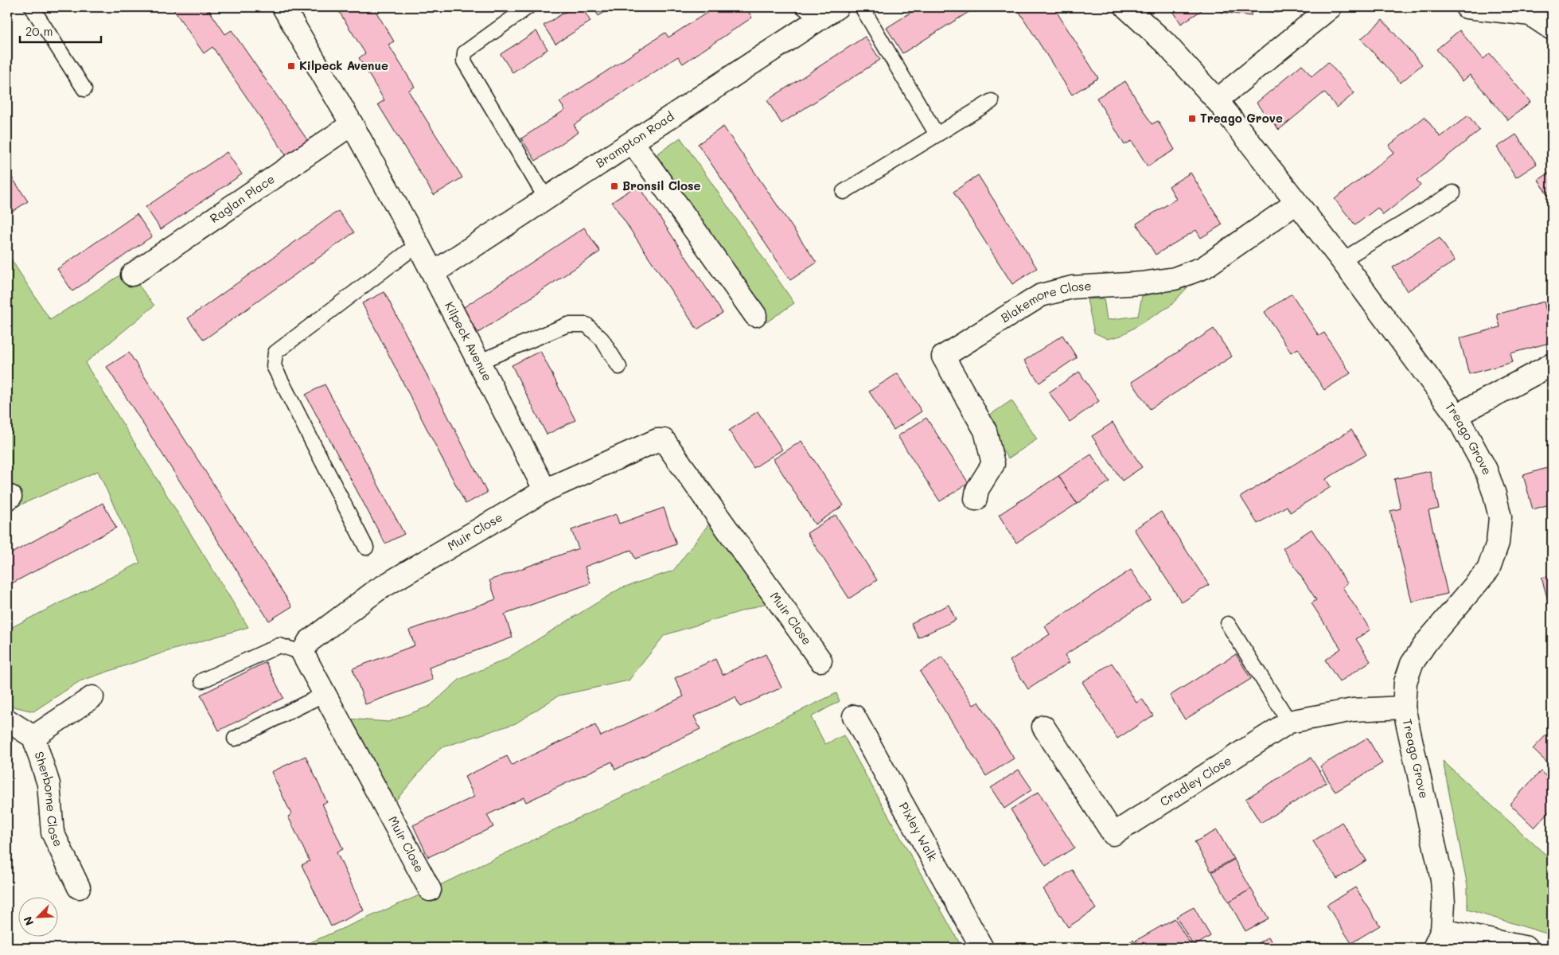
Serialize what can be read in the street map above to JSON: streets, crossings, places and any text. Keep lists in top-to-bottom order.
{
  "streets": {
    "street": [
      "Brampton Road",
      "Raglan Place",
      "Blakemore Close",
      "Kilpeck Avenue",
      "Treago Grove",
      "Muir Close",
      "Cradley Close",
      "Sherborne Close",
      "Pixley Walk"
    ]
  },
  "crossings": [
    ["Brampton Road", "Kilpeck Avenue"],
    ["Raglan Place", "Kilpeck Avenue"],
    ["Blakemore Close", "Treago Grove"],
    ["Kilpeck Avenue", "Muir Close"],
    ["Treago Grove", "Cradley Close"]
  ],
  "places": {
    "transit": ["Kilpeck Avenue", "Treago Grove", "Bronsil Close"]
  },
  "scale_bar": "20 m",
  "north": "bottom left"
}
